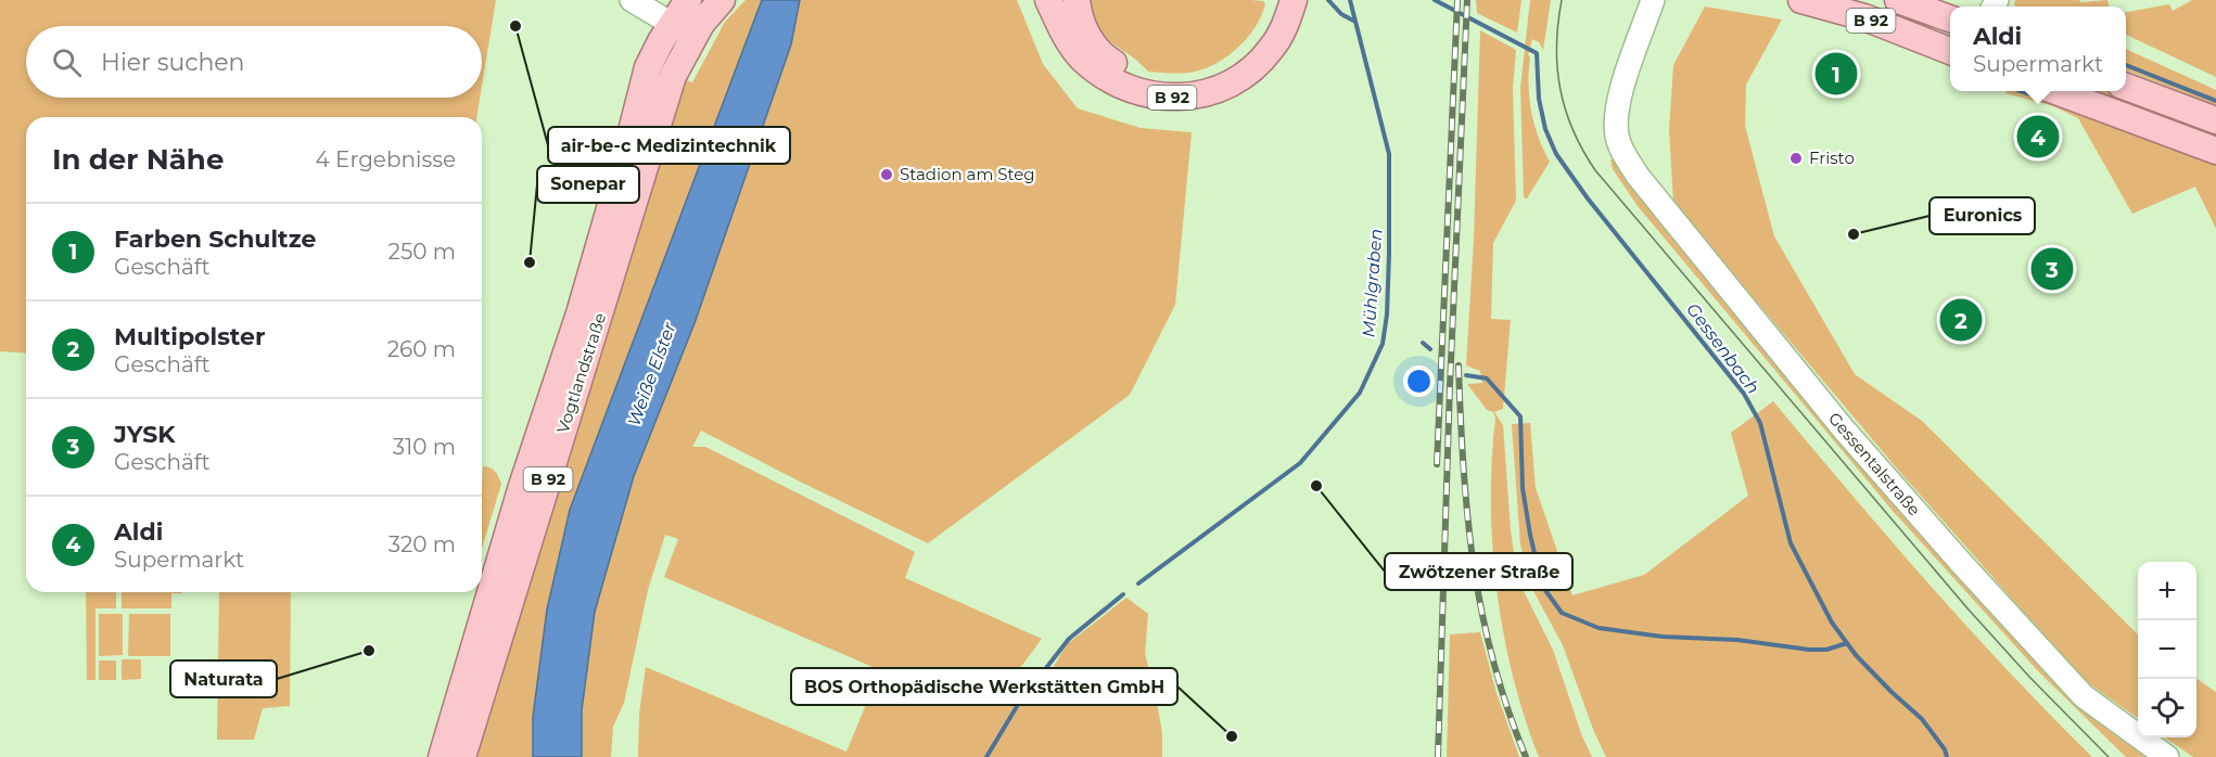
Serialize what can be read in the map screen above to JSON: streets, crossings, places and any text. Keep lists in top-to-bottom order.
{
  "streets": {
    "main road": ["B 92", "Vogtlandstraße", "Gessentalstraße"]
  },
  "water": ["Mühlgraben", "Gessenbach", "Weiße Elster"],
  "places": [
    "air-be-c Medizintechnik",
    "Fristo",
    "Stadion am Steg",
    "Euronics",
    "Sonepar",
    "Zwötzener Straße",
    "Naturata",
    "BOS Orthopädische Werkstätten GmbH"
  ],
  "page": {
    "popup": ["Aldi", "Supermarkt"],
    "search": "Hier suchen",
    "pins": [
      "1",
      "4",
      "3",
      "2"
    ],
    "heading": ["In der Nähe", "4 Ergebnisse"],
    "list": [
      {
        "mark": "1",
        "name": "Farben Schultze",
        "note": "Geschäft",
        "value": "250 m"
      },
      {
        "mark": "2",
        "name": "Multipolster",
        "note": "Geschäft",
        "value": "260 m"
      },
      {
        "mark": "3",
        "name": "JYSK",
        "note": "Geschäft",
        "value": "310 m"
      },
      {
        "mark": "4",
        "name": "Aldi",
        "note": "Supermarkt",
        "value": "320 m"
      }
    ],
    "map_buttons": ["+", "−"]
  }
}
